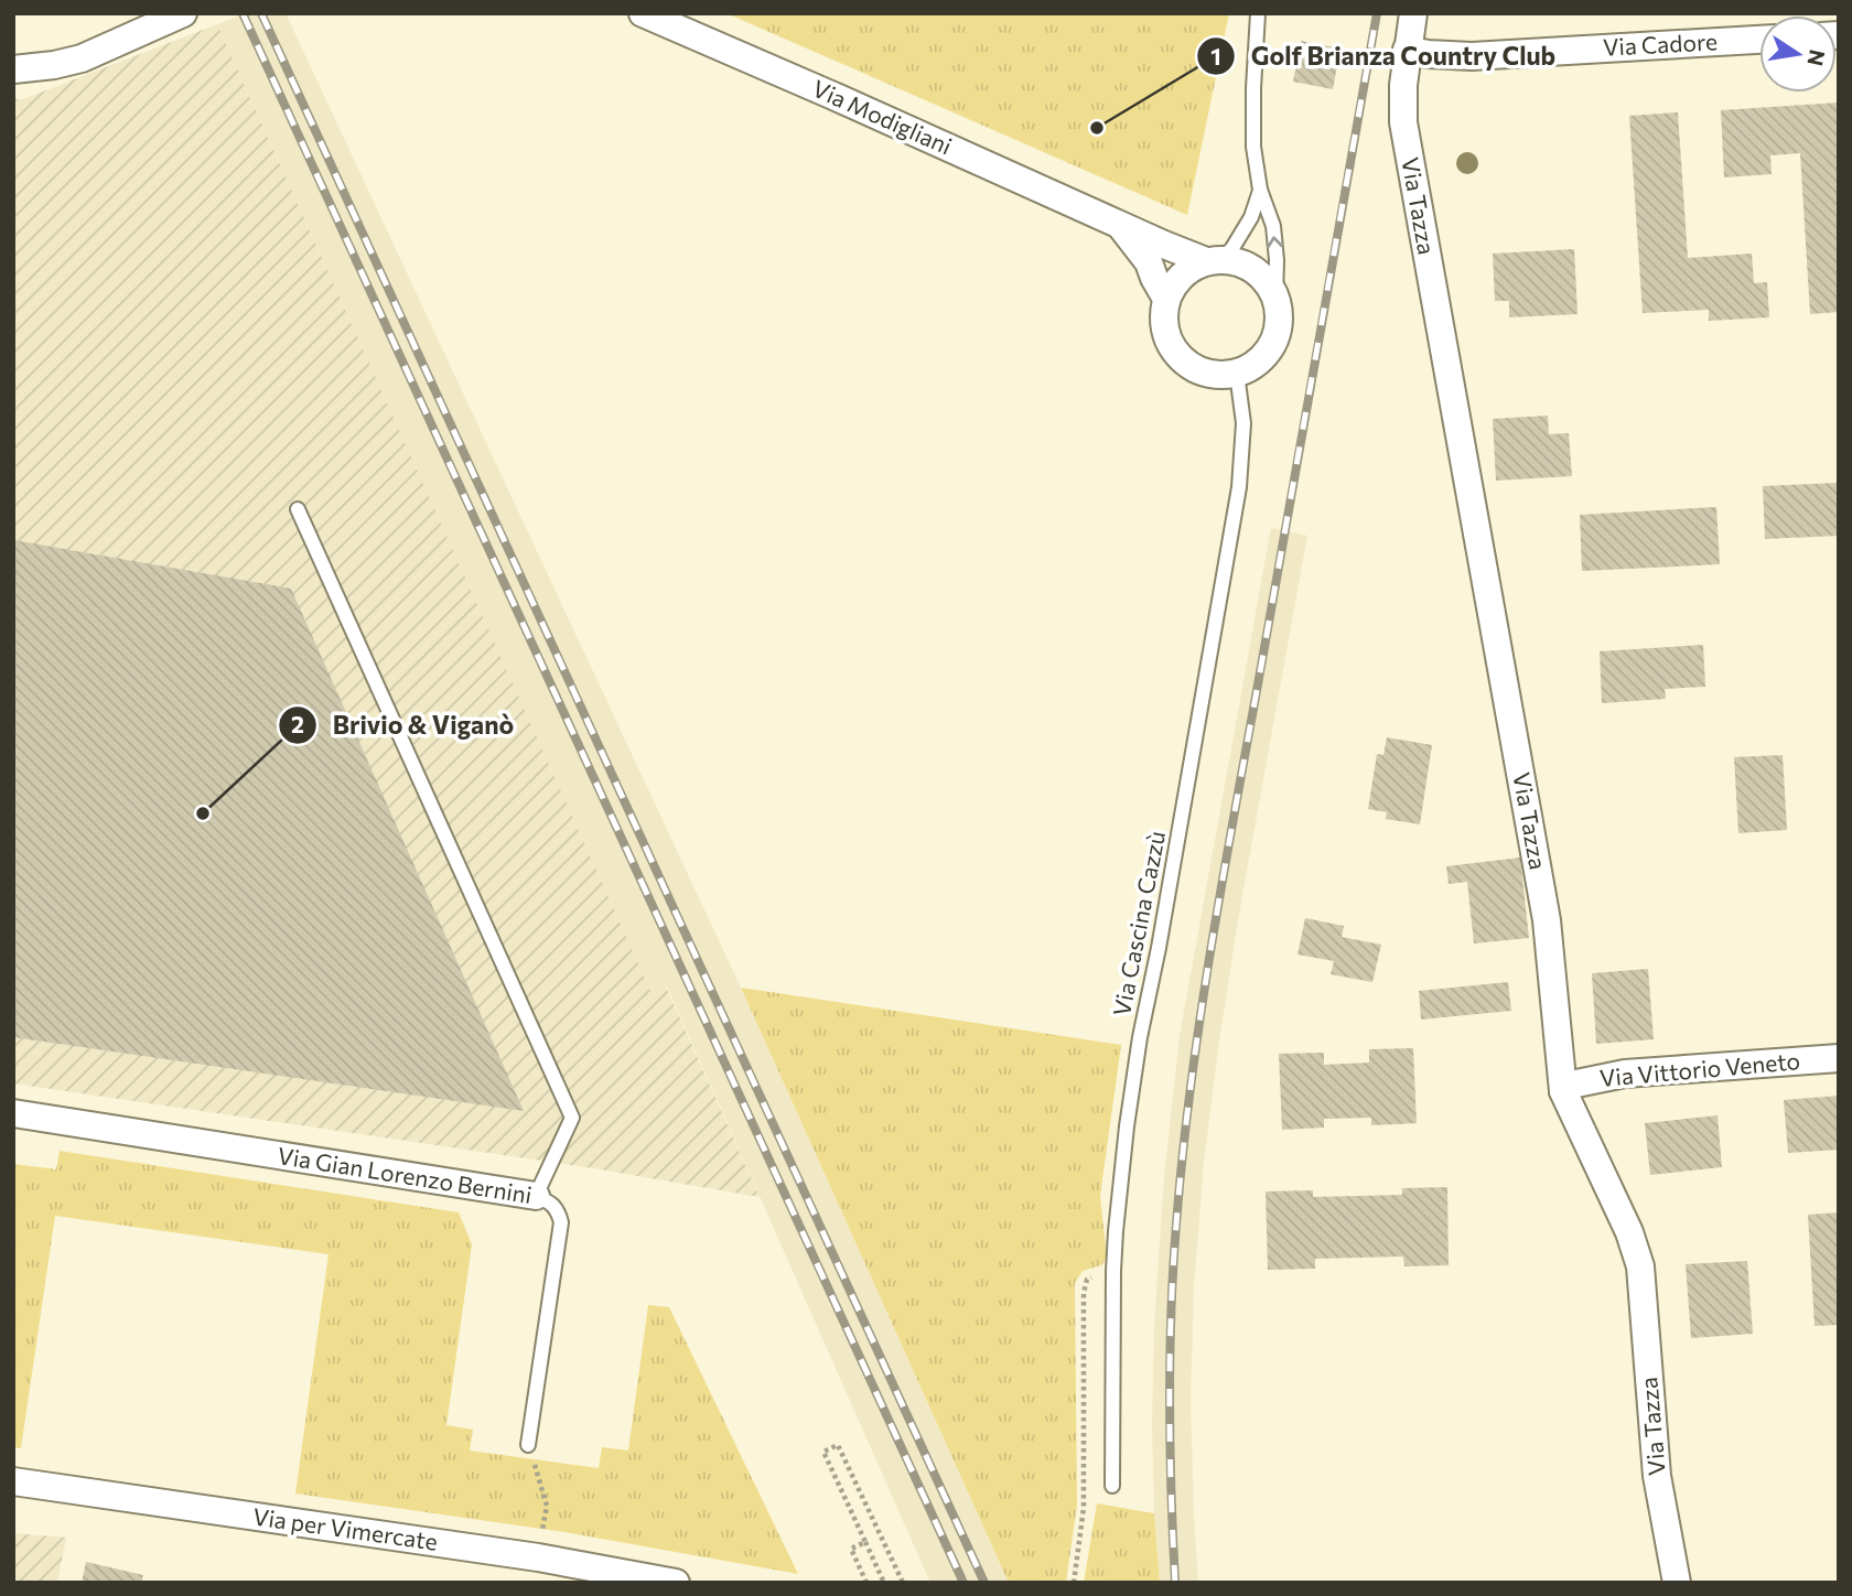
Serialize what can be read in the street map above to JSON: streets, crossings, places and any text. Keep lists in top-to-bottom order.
{
  "streets": {
    "street": [
      "Via Cadore",
      "Via Modigliani",
      "Via Tazza",
      "Via Vittorio Veneto",
      "Via Gian Lorenzo Bernini",
      "Via per Vimercate"
    ],
    "lane": ["Via Cascina Cazzù"]
  },
  "crossings": [
    ["Via Cadore", "Via Tazza"],
    ["Via Modigliani", "Via Cascina Cazzù"],
    ["Via Tazza", "Via Vittorio Veneto"]
  ],
  "places": ["Golf Brianza Country Club", "Brivio & Viganò"],
  "north": "right"
}
